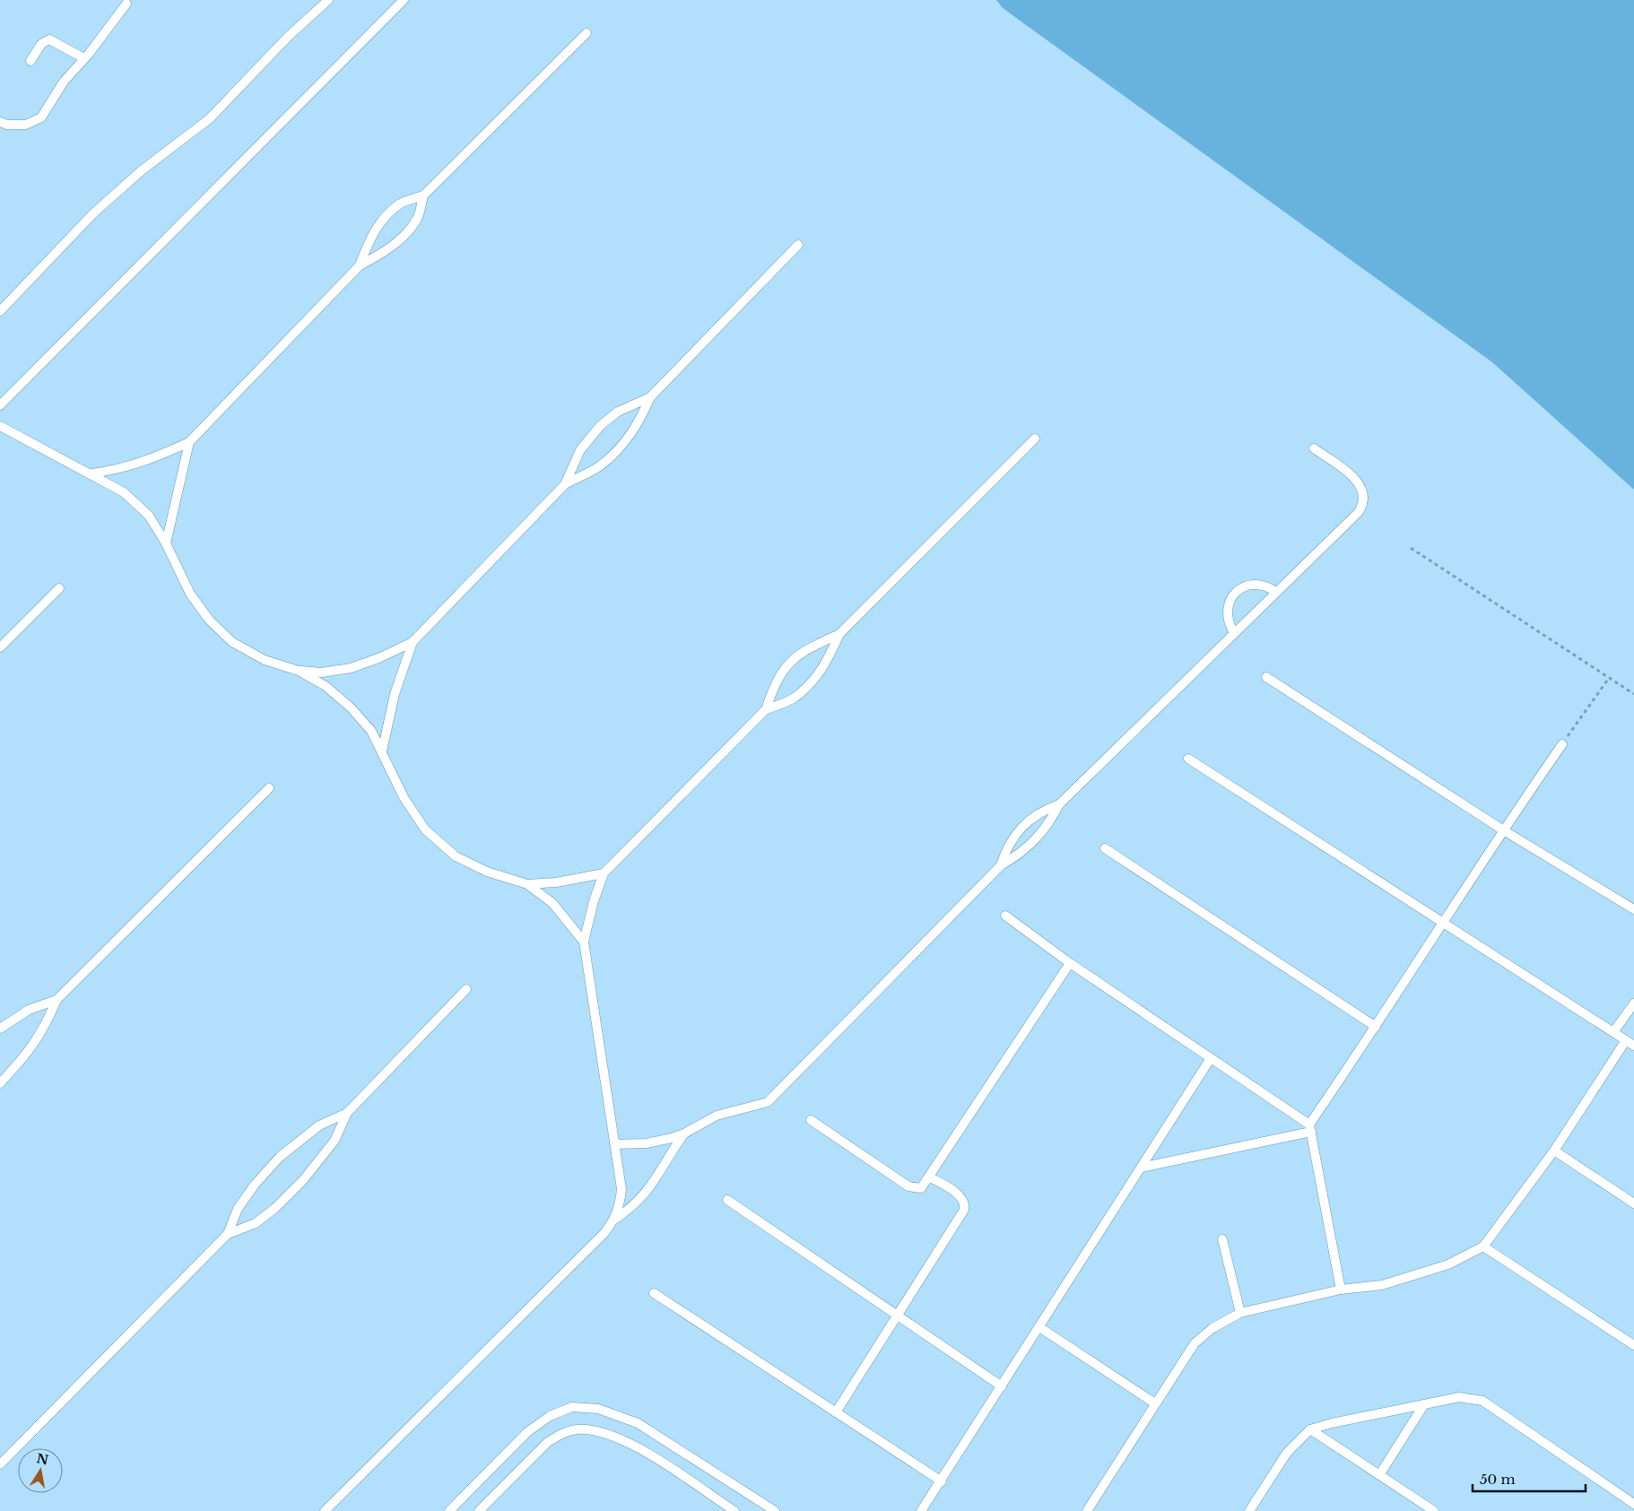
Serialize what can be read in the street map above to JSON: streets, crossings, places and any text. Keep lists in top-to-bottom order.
{
  "scale_bar": "50 m",
  "north": "top"
}
